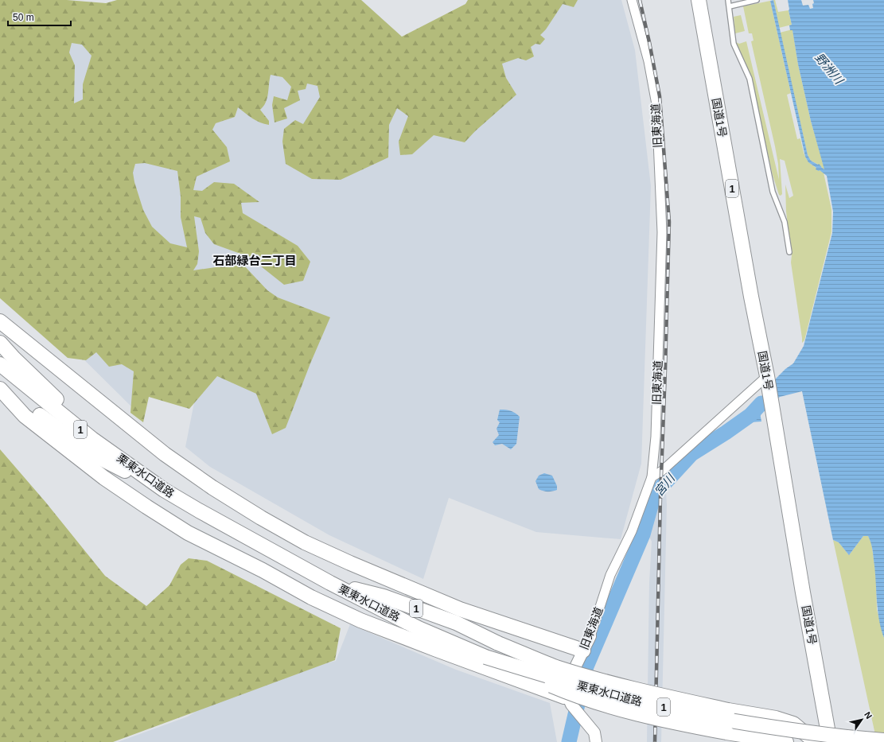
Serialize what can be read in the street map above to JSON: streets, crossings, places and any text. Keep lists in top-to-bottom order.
{
  "streets": {
    "highway": ["国道1号", "1", "栗東水口道路"],
    "street": ["旧東海道"]
  },
  "crossings": [
    ["1", "栗東水口道路"]
  ],
  "districts": ["石部緑台二丁目"],
  "water": ["野洲川", "宮川"],
  "scale_bar": "50 m",
  "north": "top right"
}
